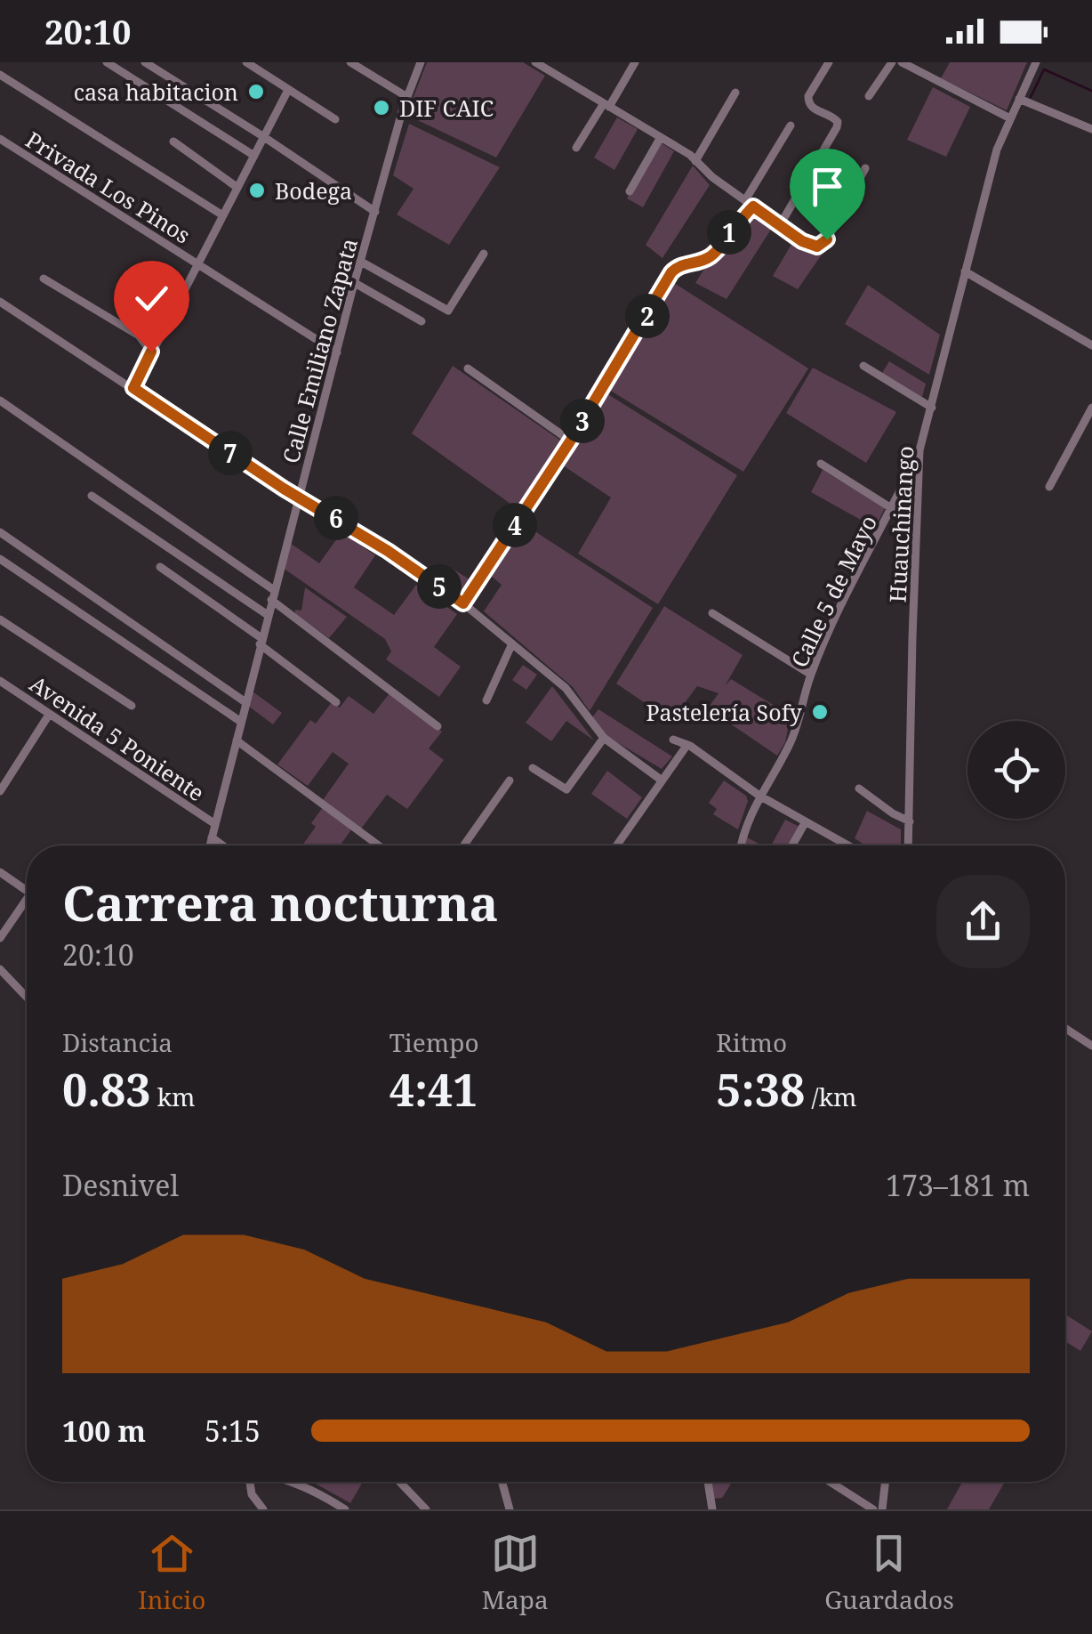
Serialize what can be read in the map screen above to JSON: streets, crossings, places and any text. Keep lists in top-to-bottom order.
{
  "streets": {
    "street": [
      "Privada Los Pinos",
      "Calle Emiliano Zapata",
      "Huauchinango",
      "Calle 5 de Mayo",
      "Avenida 5 Poniente"
    ]
  },
  "crossings": [
    ["Privada Los Pinos", "Calle Emiliano Zapata"],
    ["Calle Emiliano Zapata", "Avenida 5 Poniente"],
    ["Huauchinango", "Calle 5 de Mayo"]
  ],
  "places": [
    "casa habitacion",
    "DIF CAIC",
    "Bodega",
    "Pastelería Sofy"
  ],
  "page": {
    "status": "20:10",
    "pins": [
      "1",
      "2",
      "3",
      "7",
      "6",
      "4",
      "5"
    ],
    "heading": ["Carrera nocturna", "20:10"],
    "stats": [
      ["Distancia", "0.83 km"],
      ["Tiempo", "4:41"],
      ["Ritmo", "5:38 /km"]
    ],
    "chart": ["Desnivel", "173–181 m"],
    "list": [
      {
        "name": "100 m",
        "note": "5:15"
      }
    ],
    "tabs": ["Inicio", "Mapa", "Guardados"]
  }
}
